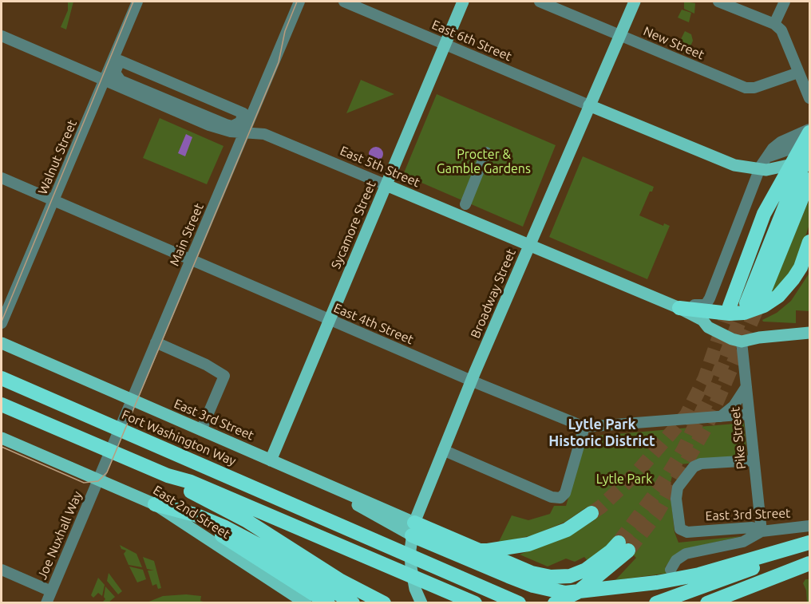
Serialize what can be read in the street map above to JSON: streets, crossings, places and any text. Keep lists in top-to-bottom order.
{
  "streets": {
    "highway": ["Fort Washington Way"],
    "main road": [
      "East 5th Street",
      "Sycamore Street",
      "Broadway Street",
      "East 3rd Street",
      "East 2nd Street"
    ],
    "street": [
      "East 6th Street",
      "New Street",
      "Walnut Street",
      "Main Street",
      "East 4th Street",
      "Pike Street",
      "Joe Nuxhall Way"
    ]
  },
  "crossings": [
    ["East 6th Street", "Sycamore Street"],
    ["East 6th Street", "Broadway Street"],
    ["New Street", "Broadway Street"],
    ["Walnut Street", "East 5th Street"],
    ["Walnut Street", "East 4th Street"],
    ["East 5th Street", "Sycamore Street"],
    ["East 5th Street", "Main Street"],
    ["East 5th Street", "Broadway Street"],
    ["East 5th Street", "Pike Street"],
    ["Sycamore Street", "East 4th Street"],
    ["Sycamore Street", "East 3rd Street"],
    ["Main Street", "East 4th Street"],
    ["Main Street", "East 3rd Street"],
    ["Main Street", "East 2nd Street"],
    ["Main Street", "Joe Nuxhall Way"],
    ["Broadway Street", "East 4th Street"],
    ["Broadway Street", "East 3rd Street"],
    ["East 4th Street", "Pike Street"],
    ["East 3rd Street", "Pike Street"],
    ["East 2nd Street", "Joe Nuxhall Way"]
  ],
  "districts": ["Lytle Park Historic District"],
  "parks": ["Procter & Gamble Gardens", "Lytle Park"]
}
